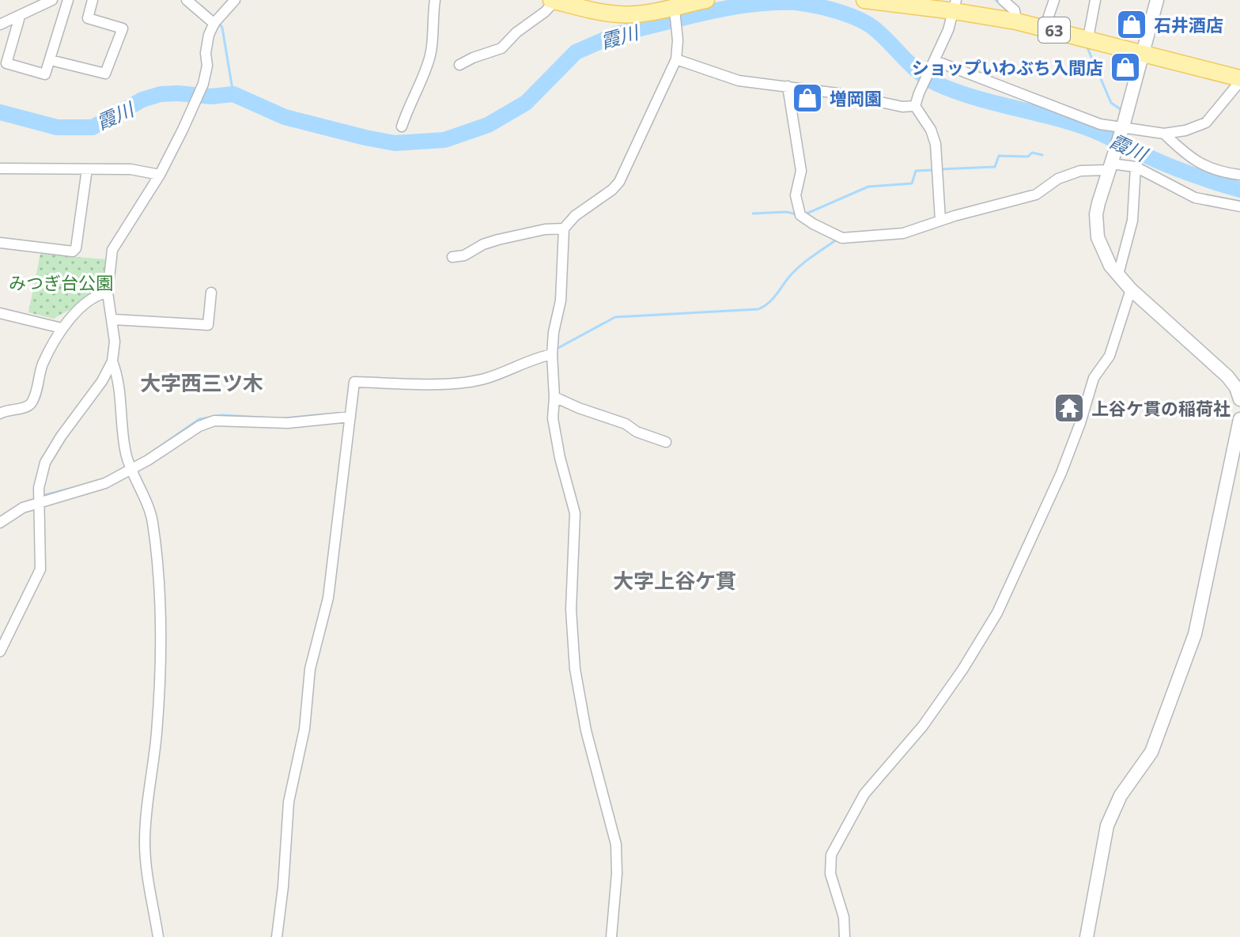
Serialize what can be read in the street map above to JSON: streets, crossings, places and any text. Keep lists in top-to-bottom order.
{
  "streets": {
    "main road": ["63"]
  },
  "districts": ["大字西三ツ木", "大字上谷ケ貫"],
  "water": ["霞川"],
  "parks": ["みつぎ台公園"],
  "places": {
    "shop": ["石井酒店", "ショップいわぶち入間店", "増岡園"],
    "temple": ["上谷ケ貫の稲荷社"]
  }
}
